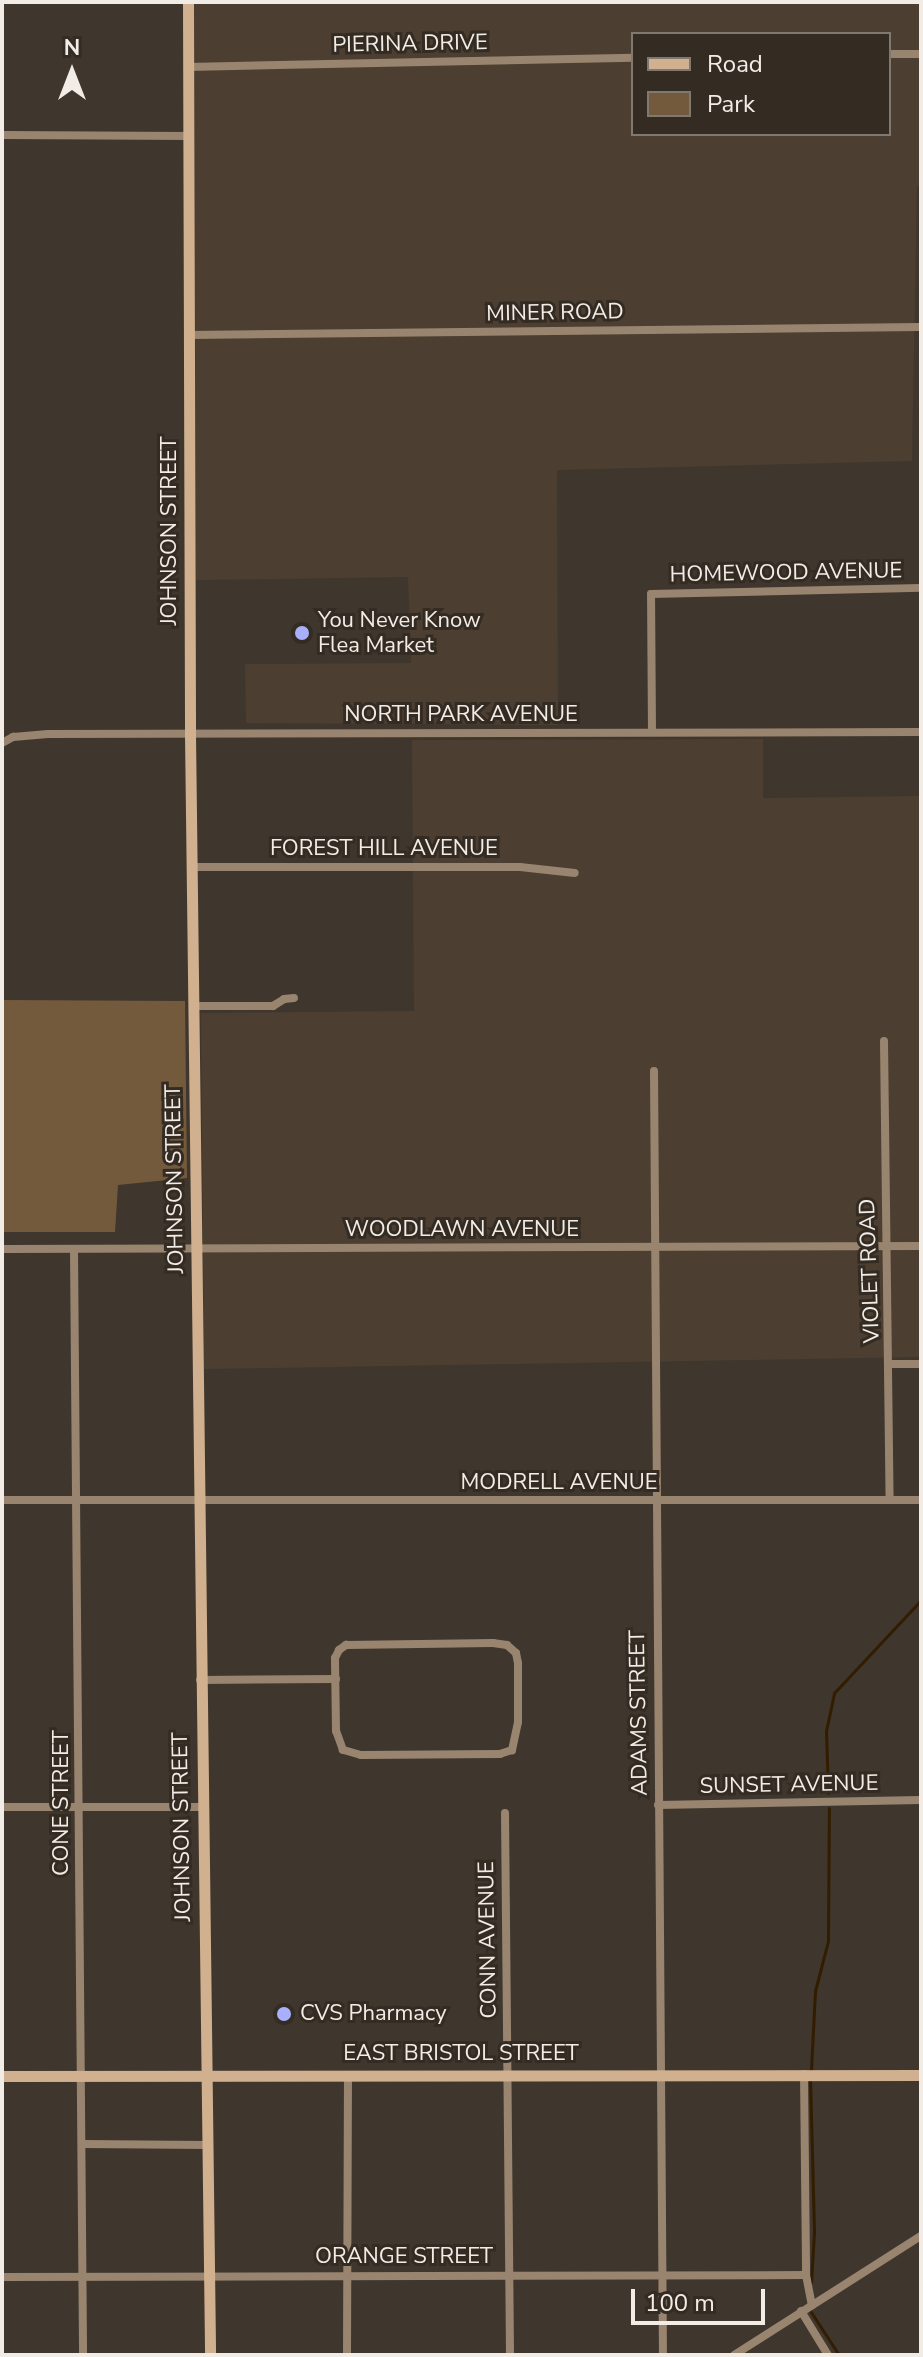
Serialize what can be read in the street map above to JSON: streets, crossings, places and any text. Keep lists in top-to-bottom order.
{
  "streets": {
    "street": [
      "PIERINA DRIVE",
      "MINER ROAD",
      "JOHNSON STREET",
      "HOMEWOOD AVENUE",
      "NORTH PARK AVENUE",
      "FOREST HILL AVENUE",
      "WOODLAWN AVENUE",
      "VIOLET ROAD",
      "MODRELL AVENUE",
      "ADAMS STREET",
      "SUNSET AVENUE",
      "CONE STREET",
      "CONN AVENUE",
      "EAST BRISTOL STREET",
      "ORANGE STREET"
    ]
  },
  "crossings": [
    ["PIERINA DRIVE", "JOHNSON STREET"],
    ["MINER ROAD", "JOHNSON STREET"],
    ["JOHNSON STREET", "NORTH PARK AVENUE"],
    ["JOHNSON STREET", "FOREST HILL AVENUE"],
    ["JOHNSON STREET", "WOODLAWN AVENUE"],
    ["JOHNSON STREET", "MODRELL AVENUE"],
    ["JOHNSON STREET", "EAST BRISTOL STREET"],
    ["JOHNSON STREET", "ORANGE STREET"],
    ["HOMEWOOD AVENUE", "NORTH PARK AVENUE"],
    ["WOODLAWN AVENUE", "VIOLET ROAD"],
    ["WOODLAWN AVENUE", "ADAMS STREET"],
    ["WOODLAWN AVENUE", "CONE STREET"],
    ["VIOLET ROAD", "MODRELL AVENUE"],
    ["MODRELL AVENUE", "ADAMS STREET"],
    ["MODRELL AVENUE", "CONE STREET"],
    ["ADAMS STREET", "SUNSET AVENUE"],
    ["ADAMS STREET", "EAST BRISTOL STREET"],
    ["ADAMS STREET", "ORANGE STREET"],
    ["CONE STREET", "EAST BRISTOL STREET"],
    ["CONE STREET", "ORANGE STREET"],
    ["CONN AVENUE", "EAST BRISTOL STREET"],
    ["CONN AVENUE", "ORANGE STREET"]
  ],
  "places": ["You Never Know Flea Market", "CVS Pharmacy"],
  "legend": ["Road", "Park"],
  "scale_bar": "100 m",
  "north": "top"
}
